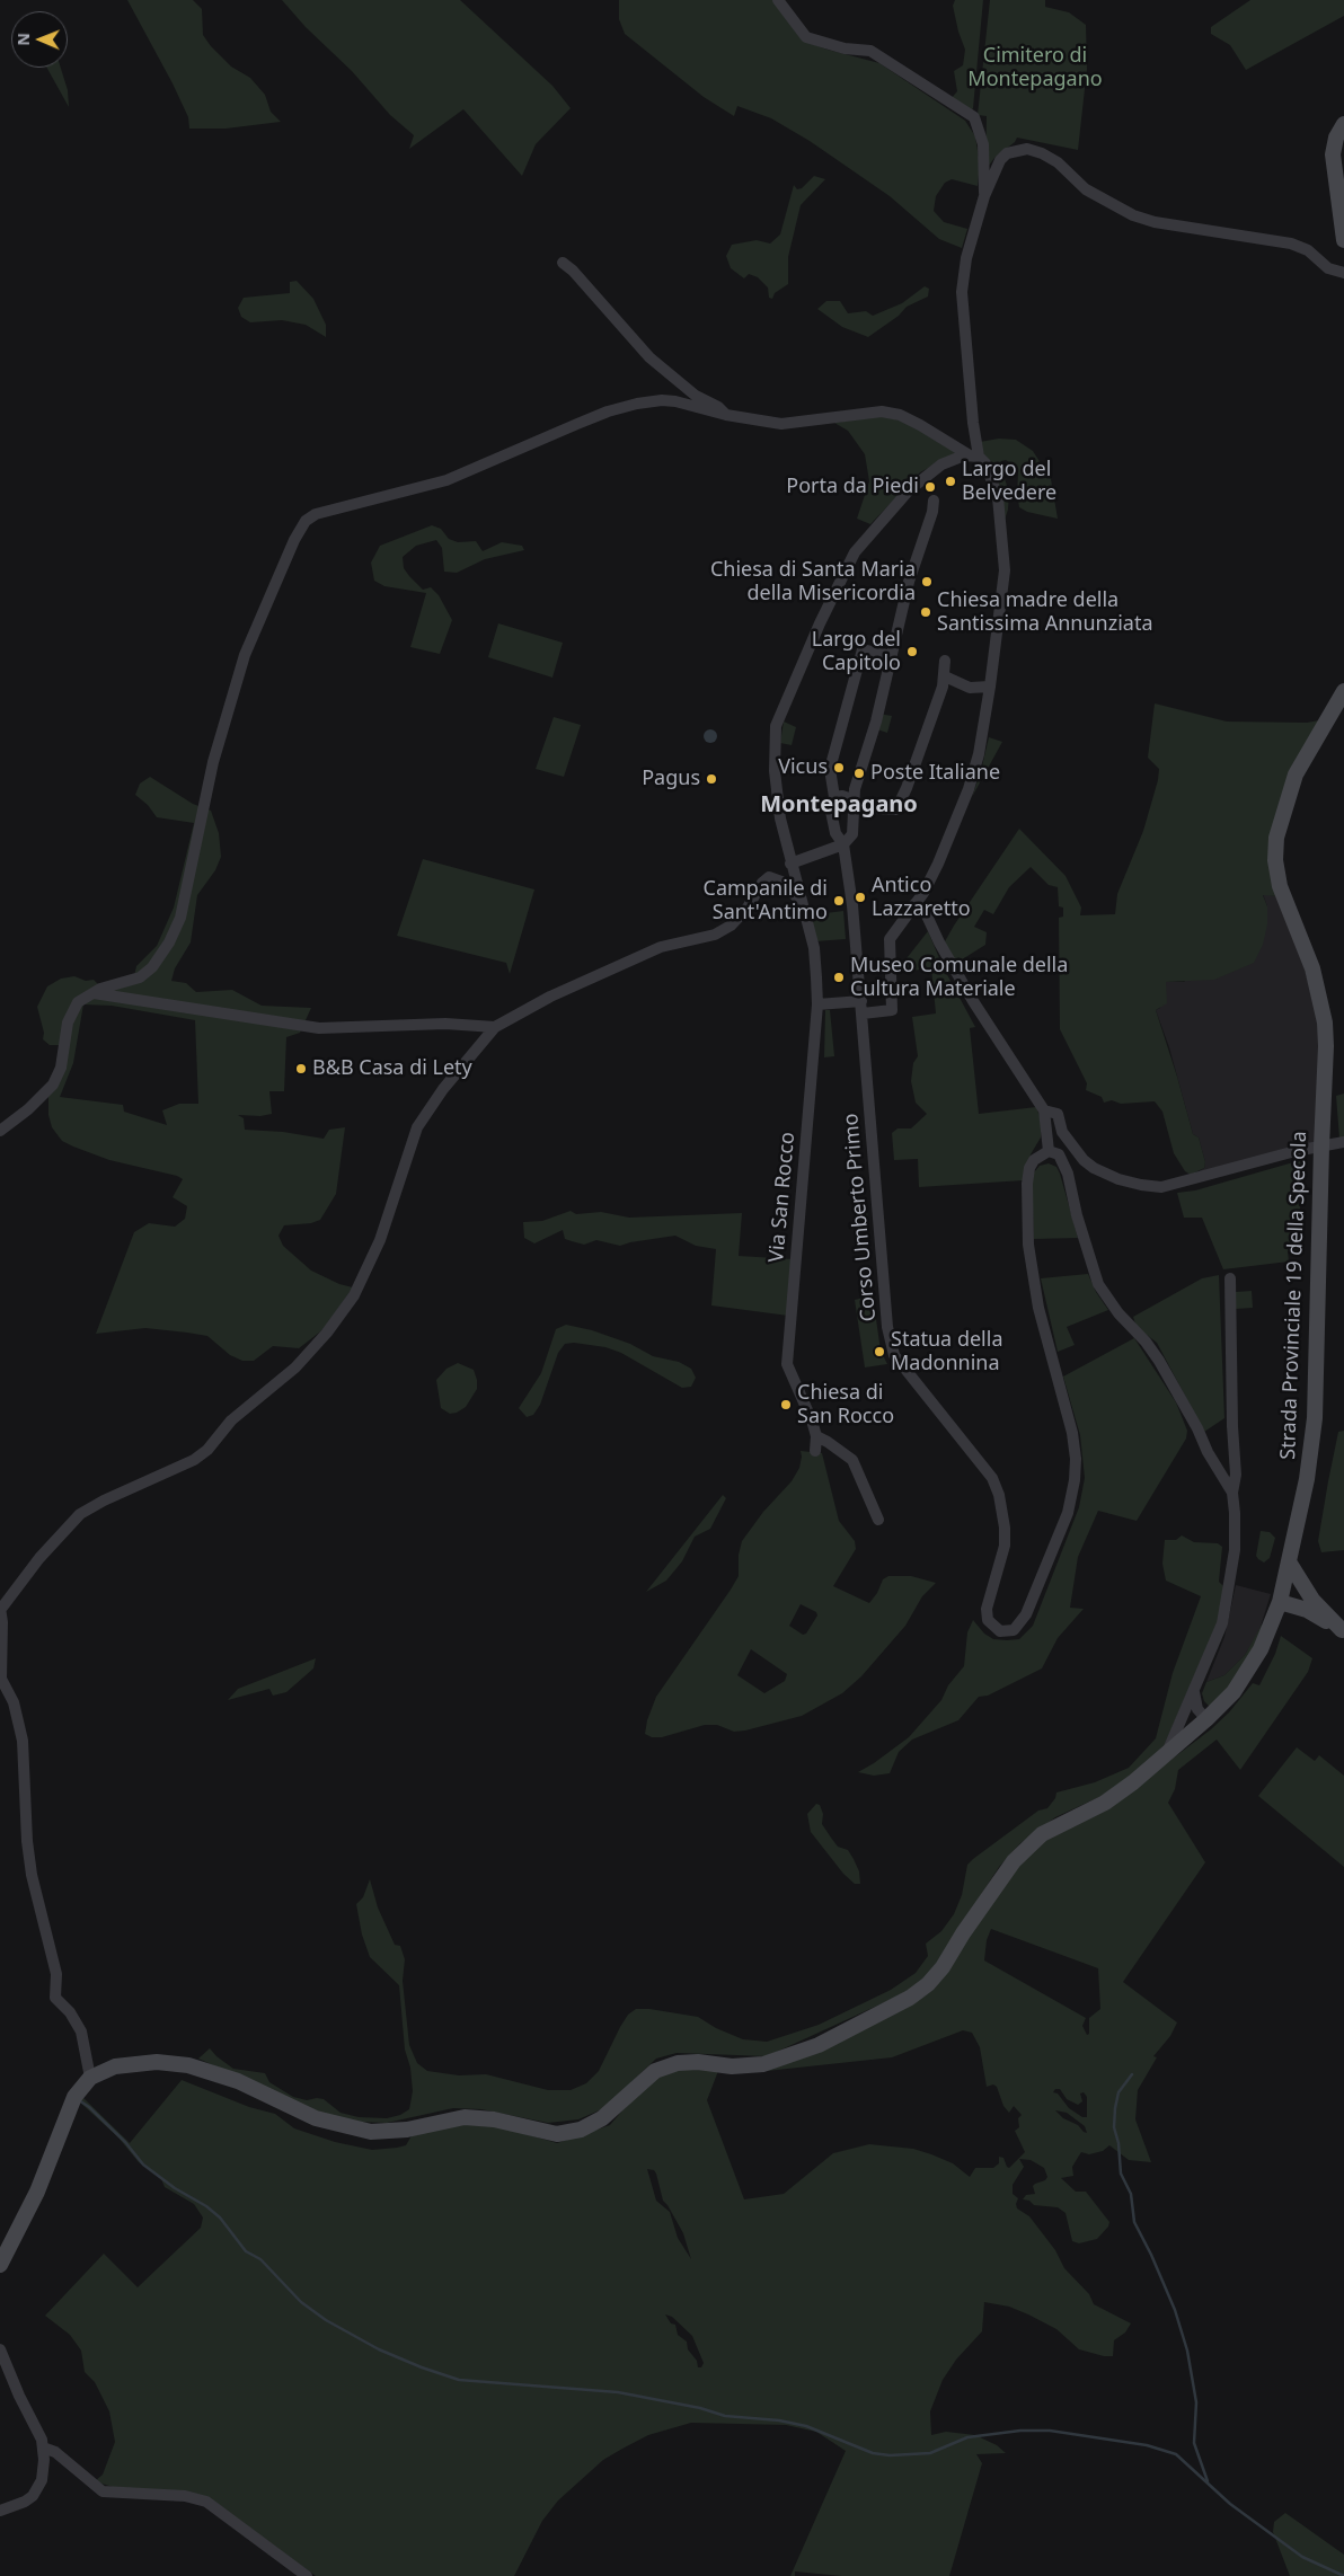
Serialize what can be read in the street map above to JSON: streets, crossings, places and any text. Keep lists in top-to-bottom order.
{
  "streets": {
    "main road": ["Strada Provinciale 19 della Specola"],
    "street": ["Via San Rocco", "Corso Umberto Primo"]
  },
  "districts": ["Montepagano"],
  "parks": ["Cimitero di Montepagano"],
  "places": [
    "Largo del Belvedere",
    "Porta da Piedi",
    "Chiesa di Santa Maria della Misericordia",
    "Chiesa madre della Santissima Annunziata",
    "Largo del Capitolo",
    "Vicus",
    "Poste Italiane",
    "Pagus",
    "Antico Lazzaretto",
    "Campanile di Sant'Antimo",
    "Museo Comunale della Cultura Materiale",
    "B&B Casa di Lety",
    "Statua della Madonnina",
    "Chiesa di San Rocco"
  ],
  "north": "left"
}
